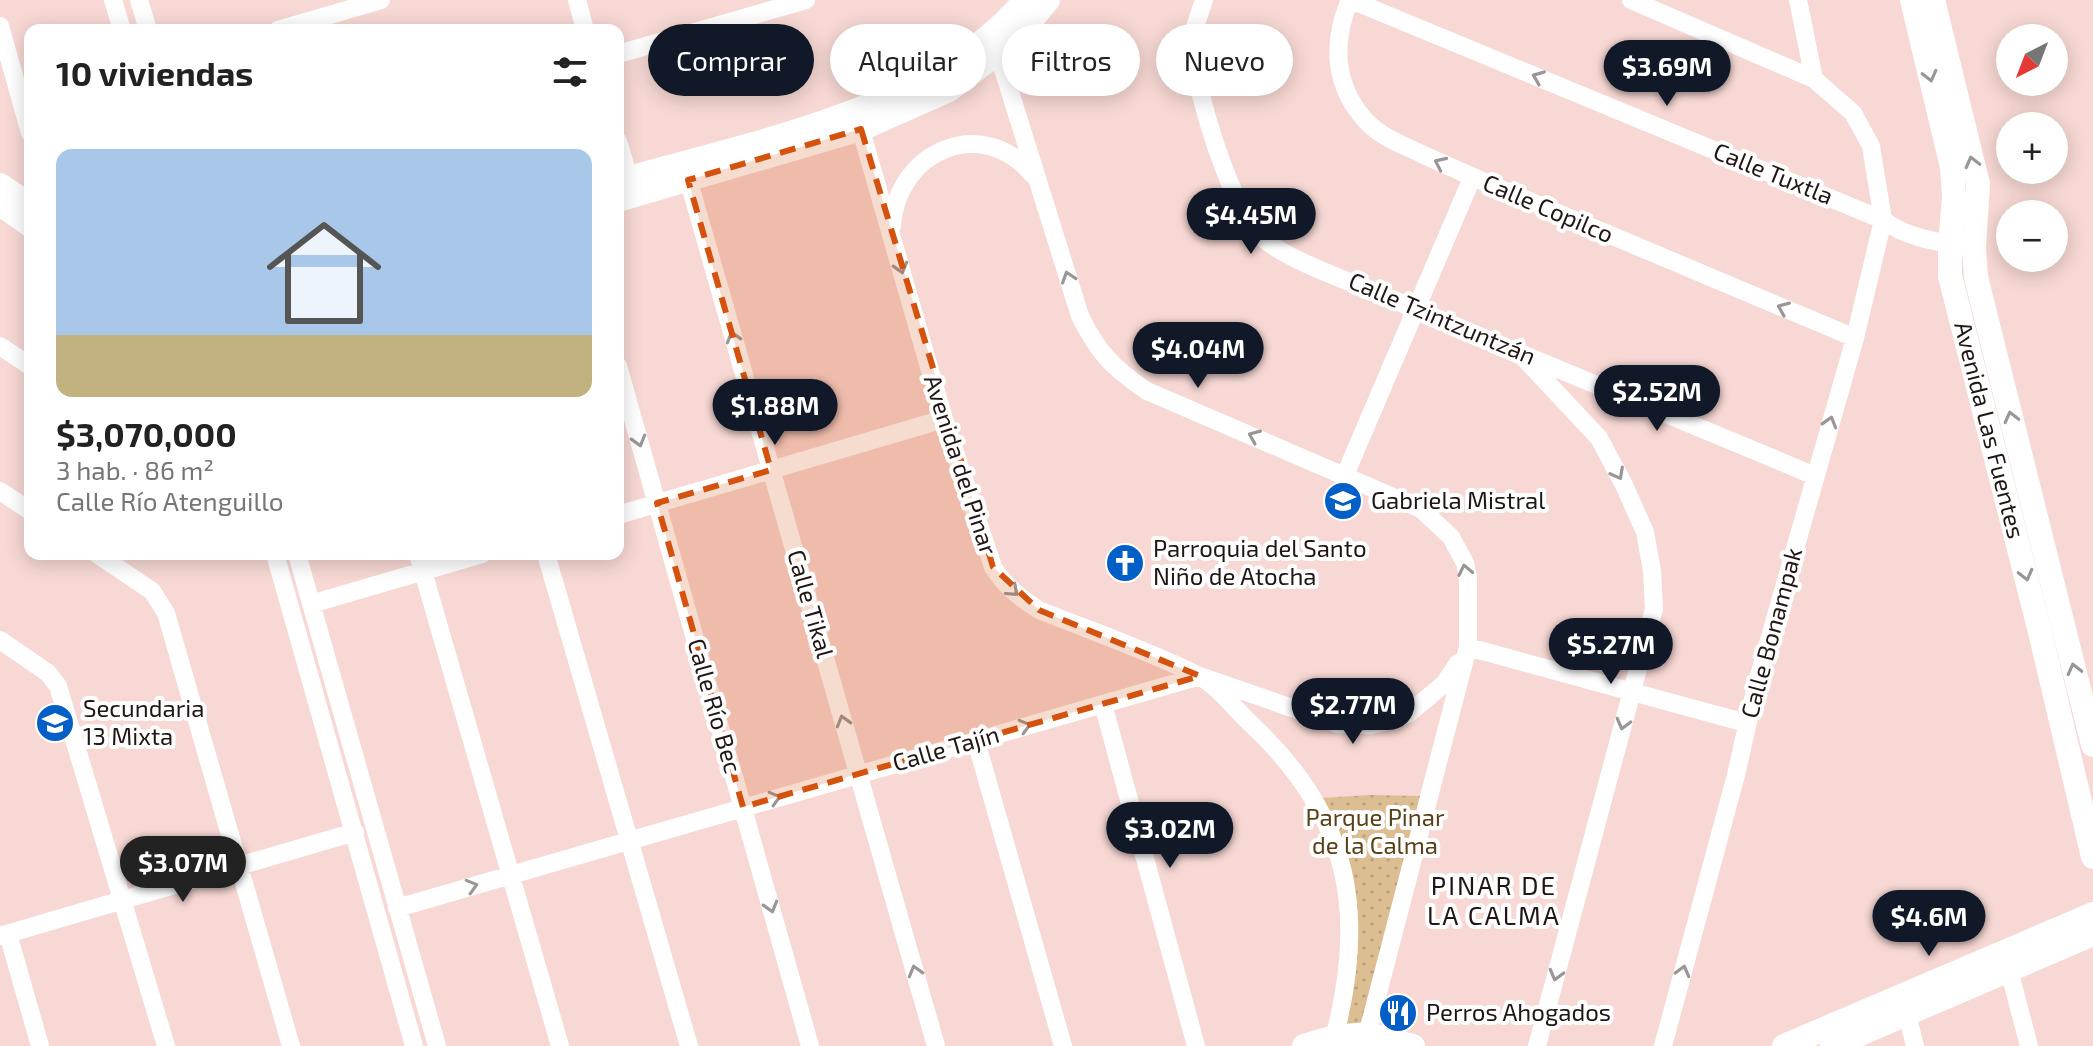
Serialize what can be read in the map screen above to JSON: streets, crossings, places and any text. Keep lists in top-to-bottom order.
{
  "streets": {
    "street": [
      "Calle Tuxtla",
      "Calle Copilco",
      "Calle Tzintzuntzán",
      "Avenida Las Fuentes",
      "Avenida del Pinar",
      "Calle Tikal",
      "Calle Bonampak",
      "Calle Río Bec",
      "Calle Tajín"
    ]
  },
  "crossings": [
    ["Calle Tuxtla", "Calle Copilco"],
    ["Calle Tuxtla", "Avenida Las Fuentes"],
    ["Calle Tuxtla", "Calle Bonampak"],
    ["Calle Copilco", "Calle Bonampak"],
    ["Calle Tzintzuntzán", "Calle Bonampak"],
    ["Avenida del Pinar", "Calle Tajín"],
    ["Calle Tikal", "Calle Tajín"],
    ["Calle Río Bec", "Calle Tajín"]
  ],
  "one_way": ["Calle Copilco", "Calle Tajín"],
  "districts": ["PINAR DE LA CALMA"],
  "parks": ["Parque Pinar de la Calma"],
  "places": {
    "school or university": ["Gabriela Mistral", "Secundaria 13 Mixta"],
    "church": ["Parroquia del Santo Niño de Atocha"],
    "restaurant": ["Perros Ahogados"]
  },
  "north": "bottom left",
  "page": {
    "map_buttons": ["+", "−"],
    "chip": [
      "Comprar",
      "Alquilar",
      "Filtros",
      "Nuevo"
    ],
    "heading": "10 viviendas",
    "price": [
      "$3.69M",
      "$4.45M",
      "$4.04M",
      "$2.52M",
      "$1.88M",
      "$5.27M",
      "$2.77M",
      "$3.02M",
      "$3.07M",
      "$4.6M"
    ],
    "list": [
      {
        "name": "$3,070,000",
        "note": "3 hab. · 86 m² · Calle Río Atenguillo"
      }
    ]
  }
}
